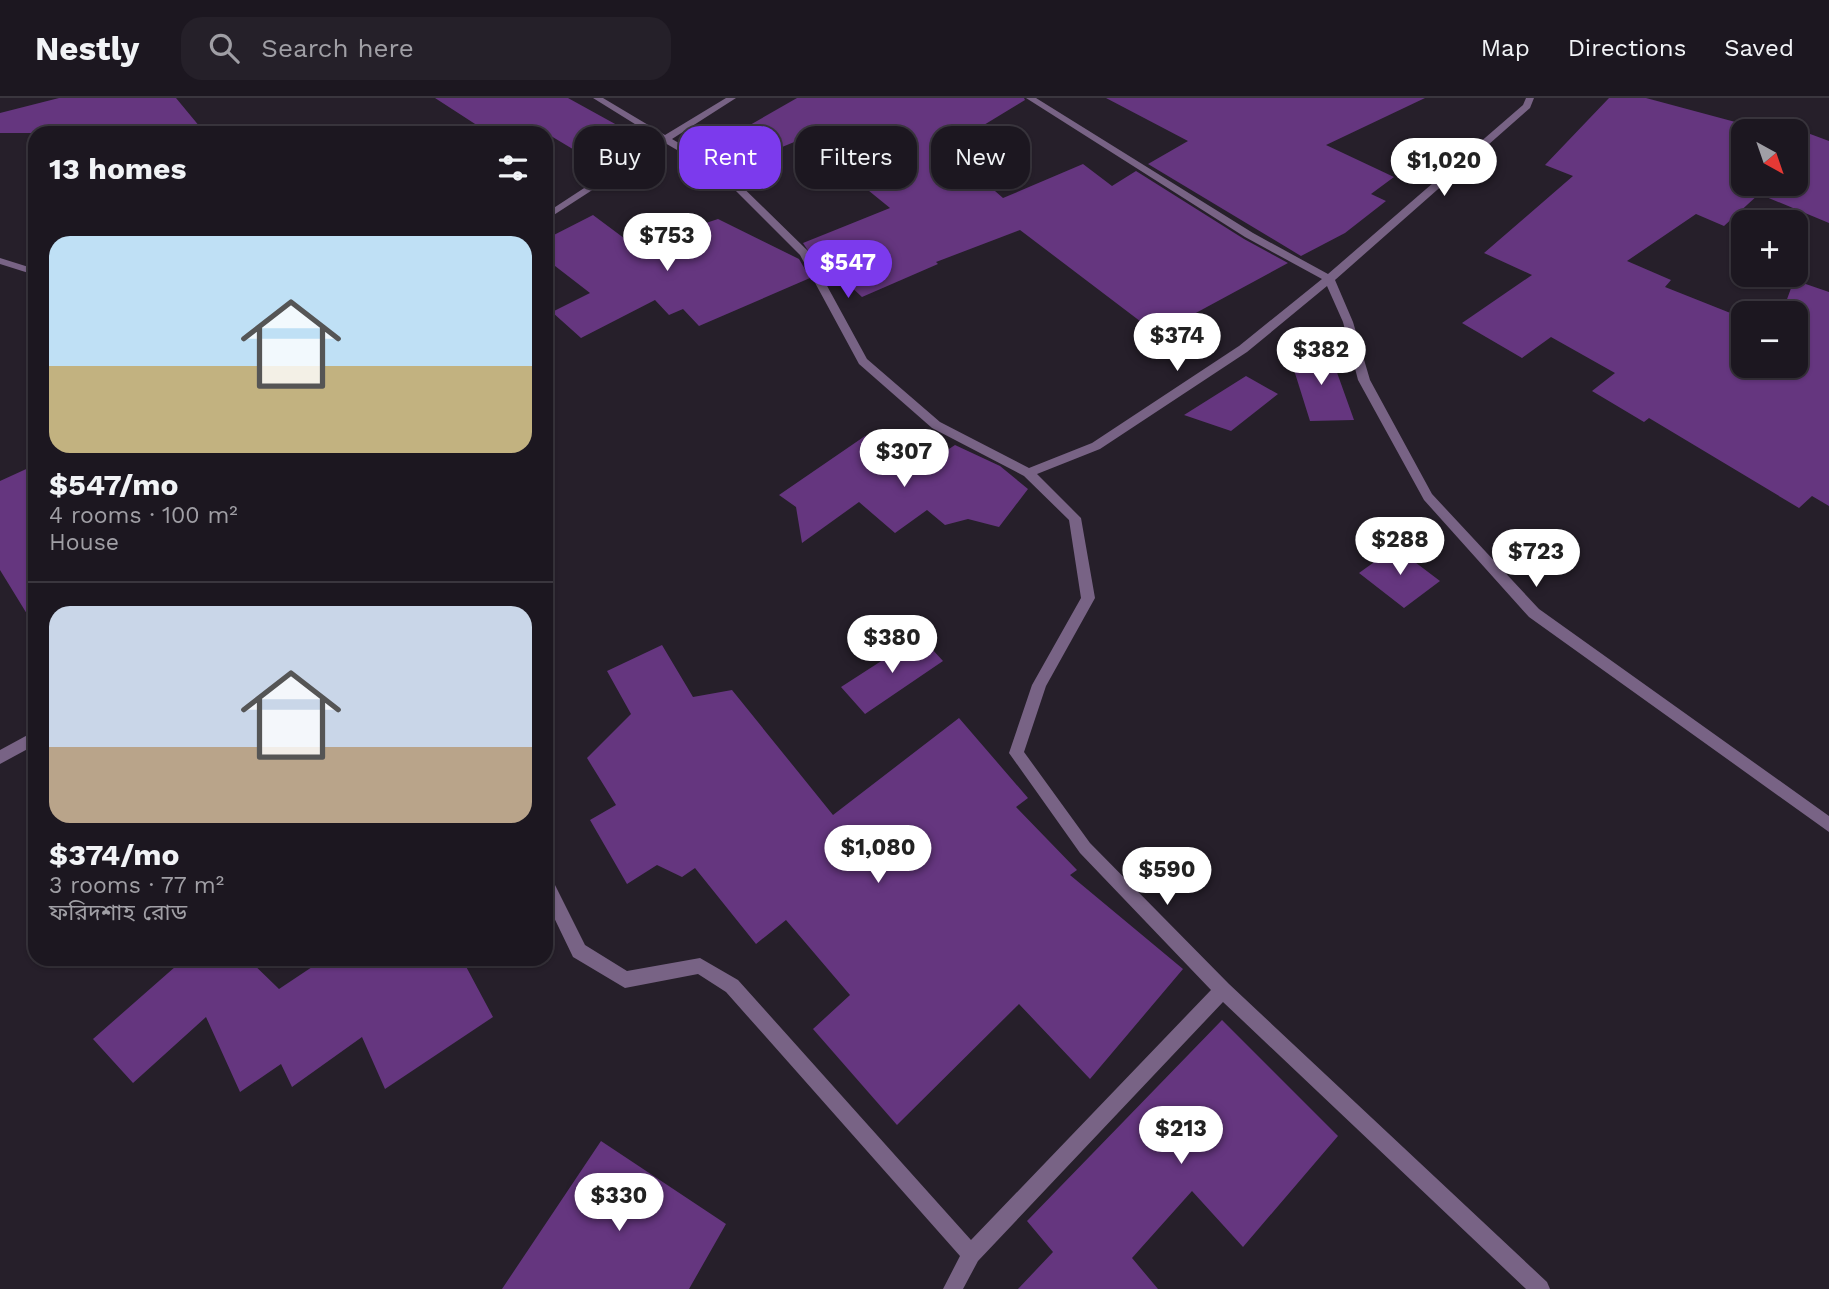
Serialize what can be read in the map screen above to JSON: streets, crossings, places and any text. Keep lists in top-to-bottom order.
{
  "north": "bottom right",
  "page": {
    "header": "Nestly",
    "search": "Search here",
    "nav": ["Map", "Directions", "Saved"],
    "map_buttons": ["+", "−"],
    "chip": [
      "Buy",
      "Rent",
      "Filters",
      "New"
    ],
    "heading": "13 homes",
    "price": [
      "$1,020",
      "$753",
      "$547",
      "$374",
      "$382",
      "$307",
      "$288",
      "$723",
      "$380",
      "$1,080",
      "$590",
      "$213",
      "$330"
    ],
    "list": [
      {
        "name": "$547/mo",
        "note": "4 rooms · 100 m² · House"
      },
      {
        "name": "$374/mo",
        "note": "3 rooms · 77 m² · ফরিদশাহ রোড"
      }
    ]
  }
}
